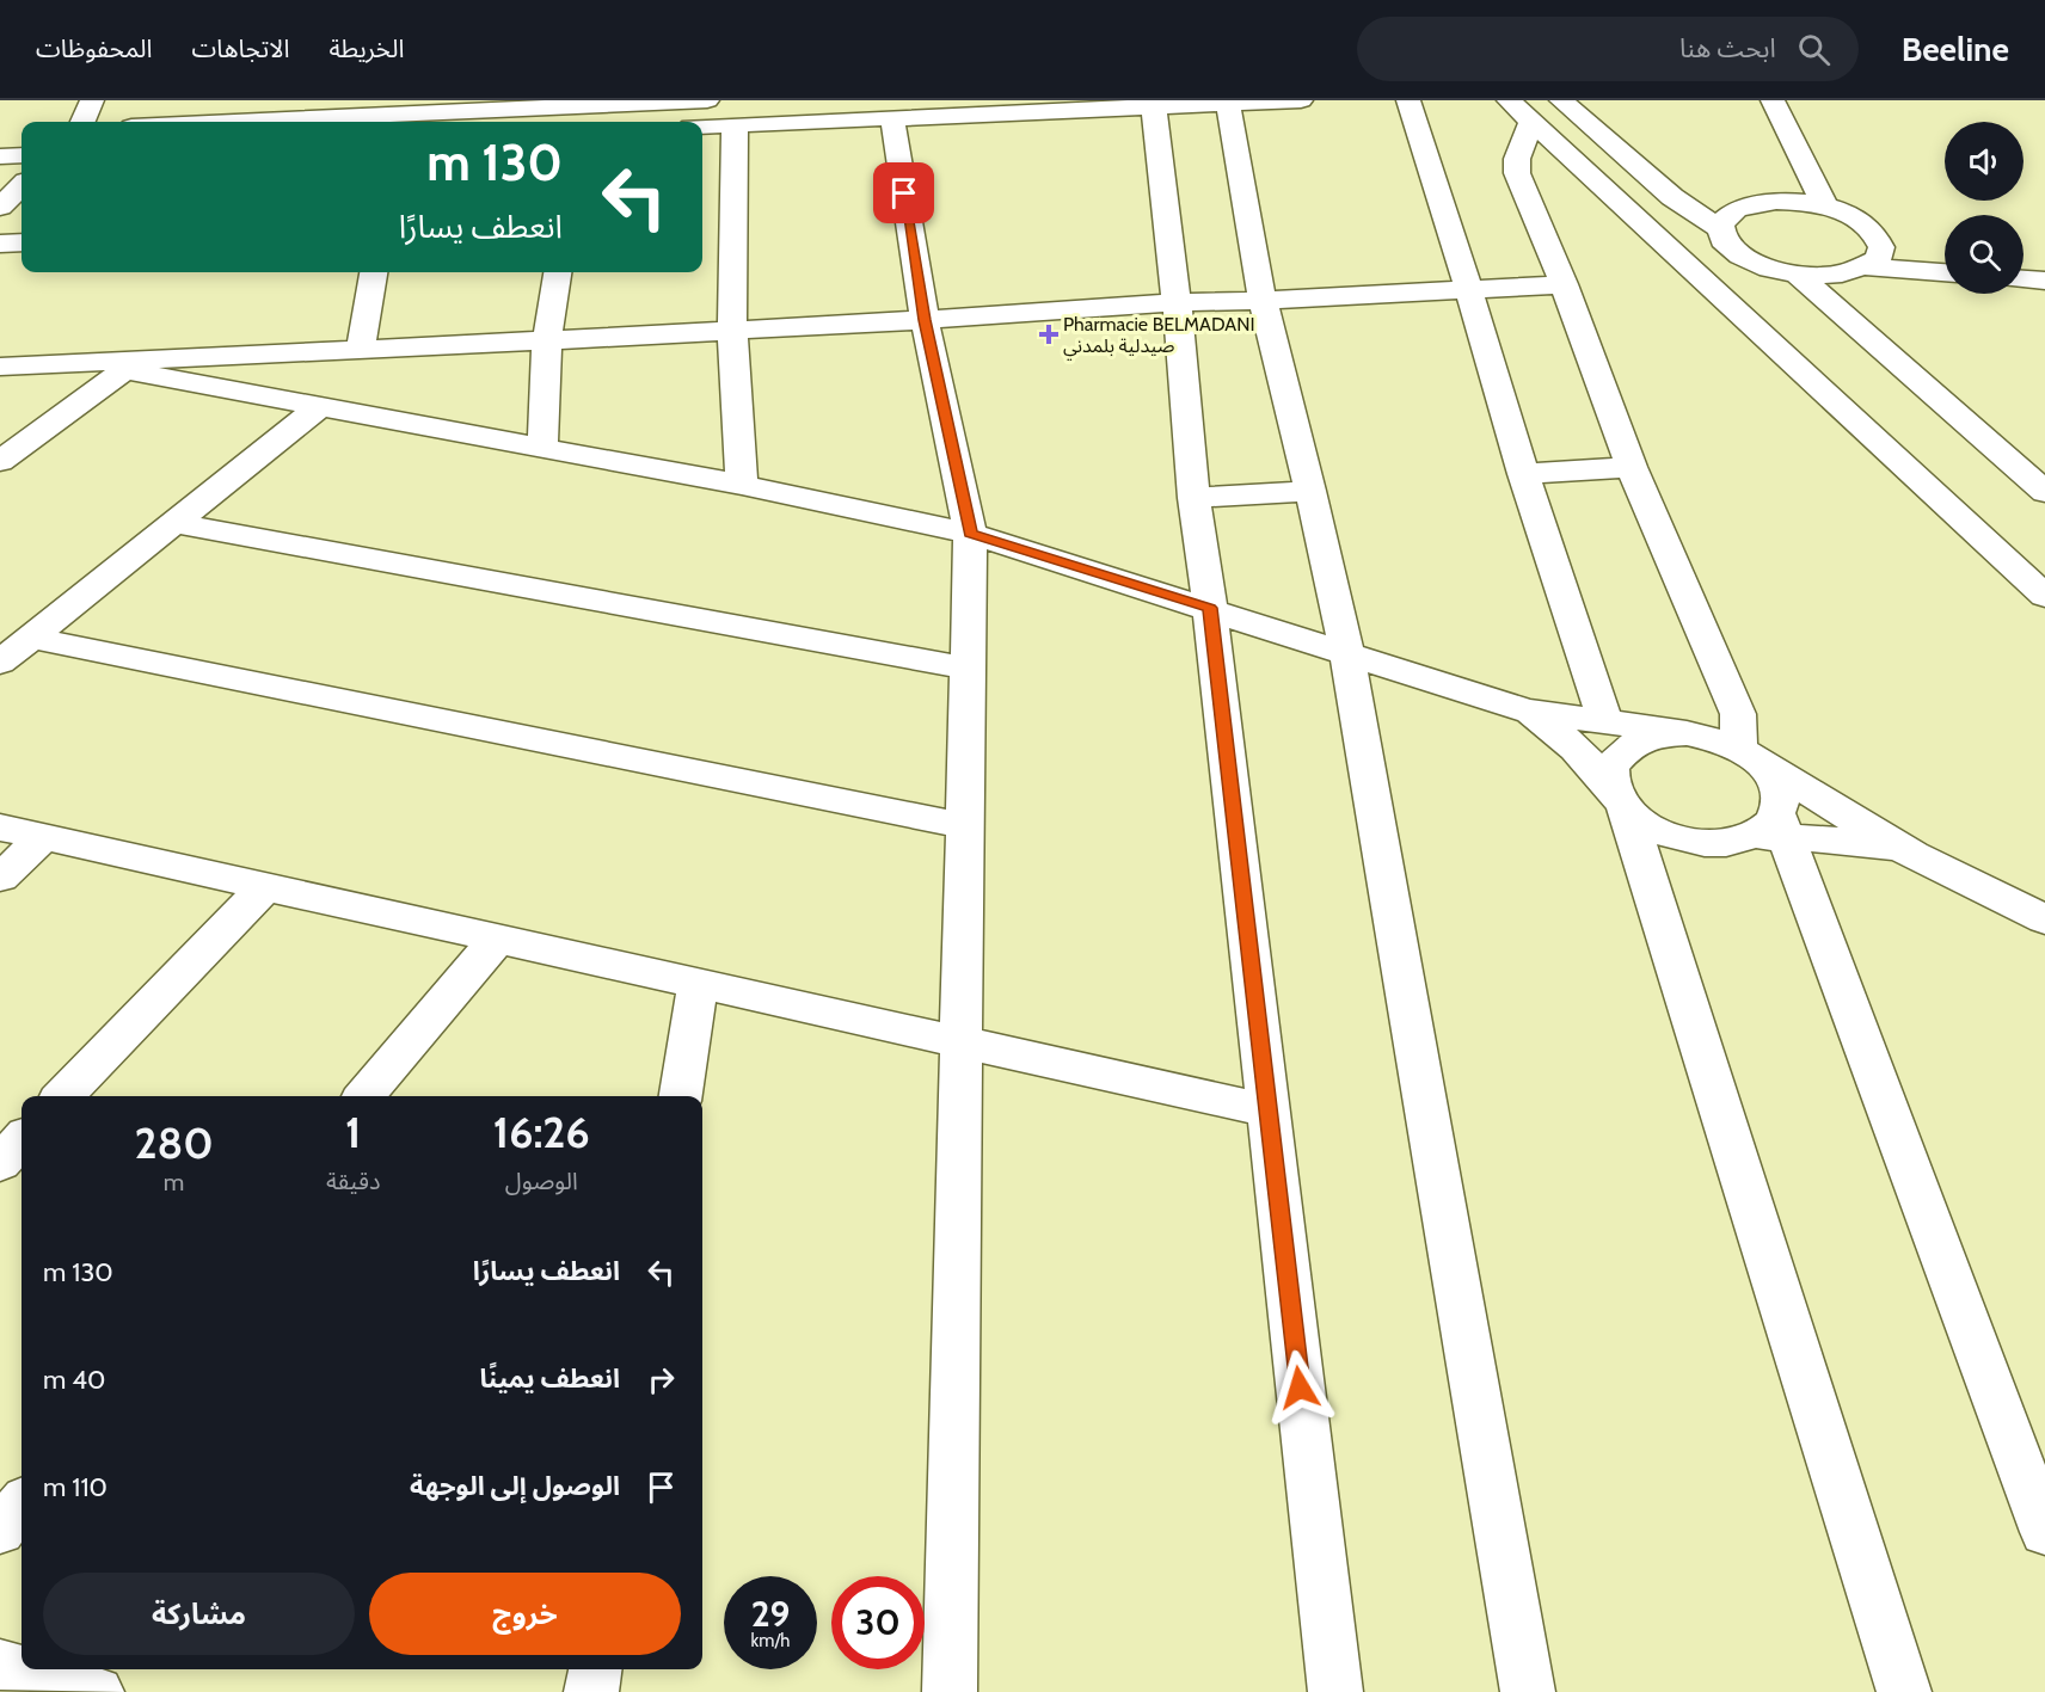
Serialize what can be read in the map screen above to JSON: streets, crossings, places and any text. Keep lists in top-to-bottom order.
{
  "places": {
    "health": ["Pharmacie BELMADANI صيدلية بلمدني"]
  },
  "page": {
    "header": "Beeline",
    "search": "ابحث هنا",
    "nav": ["الخريطة", "الاتجاهات", "المحفوظات"],
    "turn": ["130 m", "انعطف يسارًا"],
    "eta": [
      "16:26",
      "الوصول",
      "1",
      "دقيقة",
      "280",
      "m"
    ],
    "list": [
      {
        "name": "انعطف يسارًا",
        "value": "130 m"
      },
      {
        "name": "انعطف يمينًا",
        "value": "40 m"
      },
      {
        "name": "الوصول إلى الوجهة",
        "value": "110 m"
      }
    ],
    "buttons": ["خروج", "مشاركة"],
    "speed": "29 km/h",
    "limit": "30"
  }
}
